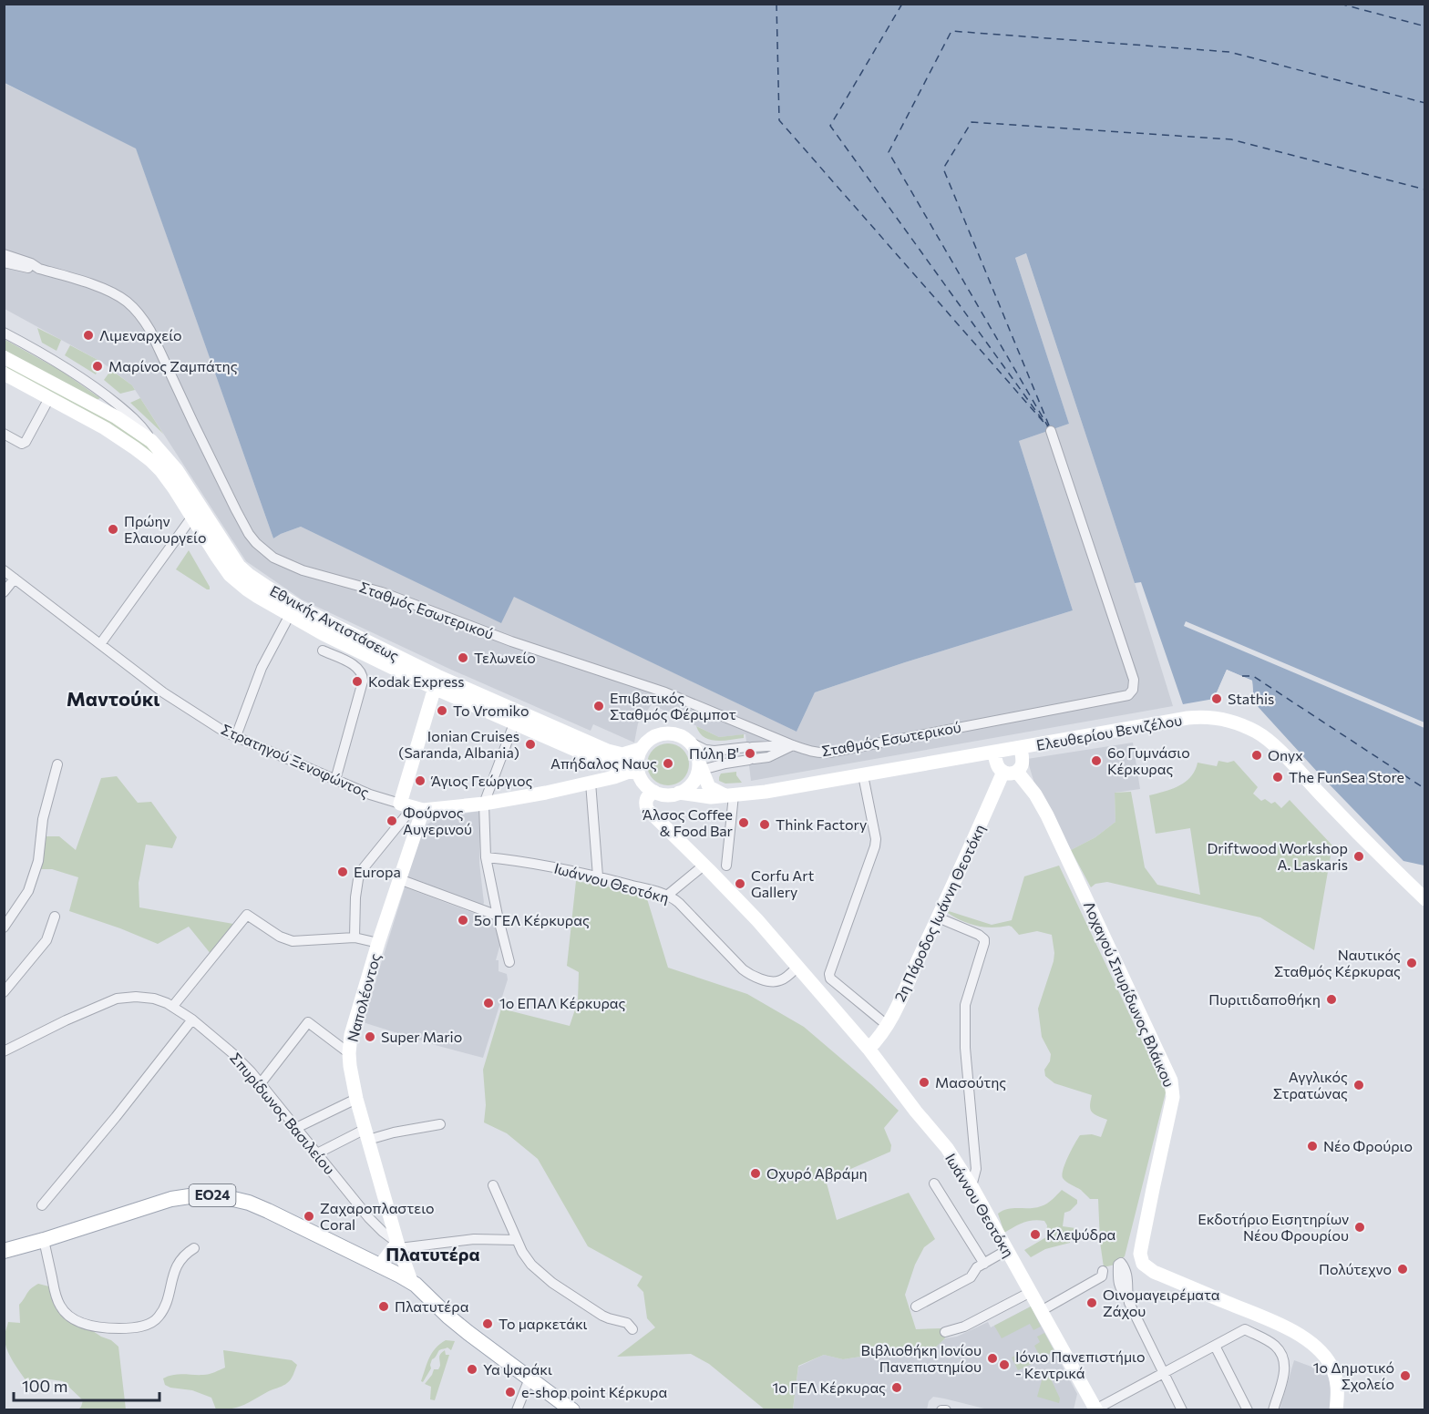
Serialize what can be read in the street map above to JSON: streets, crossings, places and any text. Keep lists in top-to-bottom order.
{
  "streets": {
    "main road": [
      "Εθνικής Αντιστάσεως",
      "Ελευθερίου Βενιζέλου",
      "Στρατηγού Ξενοφώντος",
      "Ιωάννου Θεοτόκη",
      "2η Πάροδος Ιωάννη Θεοτόκη",
      "Λοχαγού Σπυρίδωνος Βλάικου",
      "Ναπολέοντος",
      "ΕΟ24"
    ],
    "street": ["Σταθμός Εσωτερικού", "Σπυρίδωνος Βασιλείου"]
  },
  "crossings": [
    ["Εθνικής Αντιστάσεως", "Ελευθερίου Βενιζέλου"],
    ["Εθνικής Αντιστάσεως", "Στρατηγού Ξενοφώντος"],
    ["Εθνικής Αντιστάσεως", "Ιωάννου Θεοτόκη"],
    ["Εθνικής Αντιστάσεως", "Ναπολέοντος"],
    ["Ελευθερίου Βενιζέλου", "Στρατηγού Ξενοφώντος"],
    ["Ελευθερίου Βενιζέλου", "Ιωάννου Θεοτόκη"],
    ["Ελευθερίου Βενιζέλου", "Λοχαγού Σπυρίδωνος Βλάικου"],
    ["Στρατηγού Ξενοφώντος", "Ιωάννου Θεοτόκη"],
    ["Στρατηγού Ξενοφώντος", "Ναπολέοντος"],
    ["Ιωάννου Θεοτόκη", "2η Πάροδος Ιωάννη Θεοτόκη"],
    ["2η Πάροδος Ιωάννη Θεοτόκη", "Λοχαγού Σπυρίδωνος Βλάικου"],
    ["Ναπολέοντος", "Σπυρίδωνος Βασιλείου"],
    ["Ναπολέοντος", "ΕΟ24"]
  ],
  "districts": ["Μαντούκι", "Πλατυτέρα"],
  "places": [
    "Λιμεναρχείο",
    "Μαρίνος Ζαμπάτης",
    "Πρώην Ελαιουργείο",
    "Τελωνείο",
    "Kodak Express",
    "Stathis",
    "Επιβατικός Σταθμός Φέριμποτ",
    "To Vromiko",
    "Ionian Cruises (Saranda, Albania)",
    "Πύλη Β'",
    "Onyx",
    "6ο Γυμνάσιο Κέρκυρας",
    "Απήδαλος Ναυς",
    "The FunSea Store",
    "Άγιος Γεώργιος",
    "Φούρνος Αυγερινού",
    "Άλσος Coffee & Food Bar",
    "Think Factory",
    "Driftwood Workshop A. Laskaris",
    "Europa",
    "Corfu Art Gallery",
    "5ο ΓΕΛ Κέρκυρας",
    "Ναυτικός Σταθμός Κέρκυρας",
    "Πυριτιδαποθήκη",
    "1ο ΕΠΑΛ Κέρκυρας",
    "Super Mario",
    "Μασούτης",
    "Αγγλικός Στρατώνας",
    "Νέο Φρούριο",
    "Οχυρό Αβράμη",
    "Ζαχαροπλαστειο Coral",
    "Εκδοτήριο Εισητηρίων Νέου Φρουρίου",
    "Κλεψύδρα",
    "Πολύτεχνο",
    "Οινομαγειρέματα Ζάχου",
    "Πλατυτέρα",
    "Το μαρκετάκι",
    "Βιβλιοθήκη Ιονίου Πανεπιστημίου",
    "Ιόνιο Πανεπιστήμιο - Κεντρικά",
    "Υα ψαράκι",
    "1ο Δημοτικό Σχολείο",
    "1ο ΓΕΛ Κέρκυρας",
    "e-shop point Κέρκυρα"
  ],
  "scale_bar": "100 m"
}
